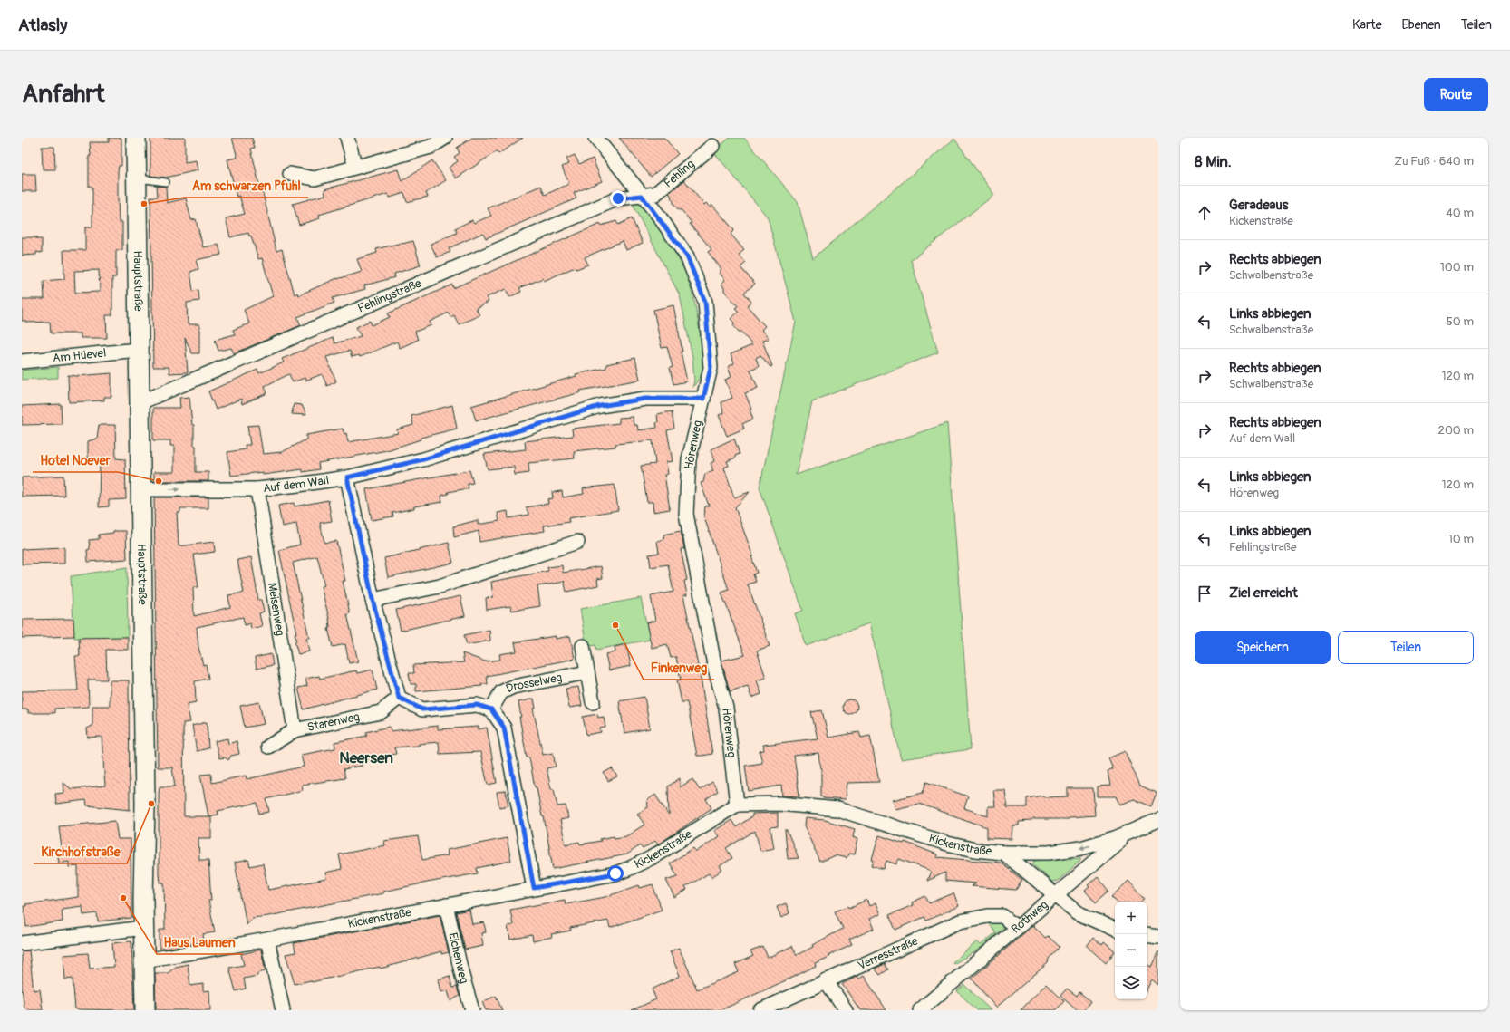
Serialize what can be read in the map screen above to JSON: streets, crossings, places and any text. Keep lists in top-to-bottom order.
{
  "streets": {
    "street": [
      "Fehling",
      "Hauptstraße",
      "Fehlingstraße",
      "Am Hüevel",
      "Hörenweg",
      "Auf dem Wall",
      "Meisenweg",
      "Drosselweg",
      "Starenweg",
      "Kickenstraße",
      "Rothweg",
      "Verresstraße",
      "Eichenweg"
    ]
  },
  "crossings": [
    ["Fehling", "Fehlingstraße"],
    ["Fehling", "Hörenweg"],
    ["Hauptstraße", "Fehlingstraße"],
    ["Hauptstraße", "Am Hüevel"],
    ["Hauptstraße", "Auf dem Wall"],
    ["Hauptstraße", "Kickenstraße"],
    ["Fehlingstraße", "Hörenweg"],
    ["Hörenweg", "Auf dem Wall"],
    ["Hörenweg", "Kickenstraße"],
    ["Auf dem Wall", "Meisenweg"],
    ["Meisenweg", "Starenweg"],
    ["Kickenstraße", "Rothweg"],
    ["Kickenstraße", "Eichenweg"],
    ["Rothweg", "Verresstraße"]
  ],
  "districts": ["Neersen"],
  "places": [
    "Am schwarzen Pfuhl",
    "Hotel Noever",
    "Finkenweg",
    "Kirchhofstraße",
    "Haus Laumen"
  ],
  "page": {
    "header": "Atlasly",
    "nav": ["Karte", "Ebenen", "Teilen"],
    "buttons": [
      "Route",
      ["Speichern", "Teilen"]
    ],
    "title": "Anfahrt",
    "heading": ["8 Min.", "Zu Fuß · 640 m"],
    "list": [
      ["Geradeaus", "Kickenstraße", "40 m"],
      ["Rechts abbiegen", "Schwalbenstraße", "100 m"],
      ["Links abbiegen", "Schwalbenstraße", "50 m"],
      ["Rechts abbiegen", "Schwalbenstraße", "120 m"],
      ["Rechts abbiegen", "Auf dem Wall", "200 m"],
      ["Links abbiegen", "Hörenweg", "120 m"],
      ["Links abbiegen", "Fehlingstraße", "10 m"],
      "Ziel erreicht"
    ],
    "map_buttons": ["+", "−"]
  }
}
